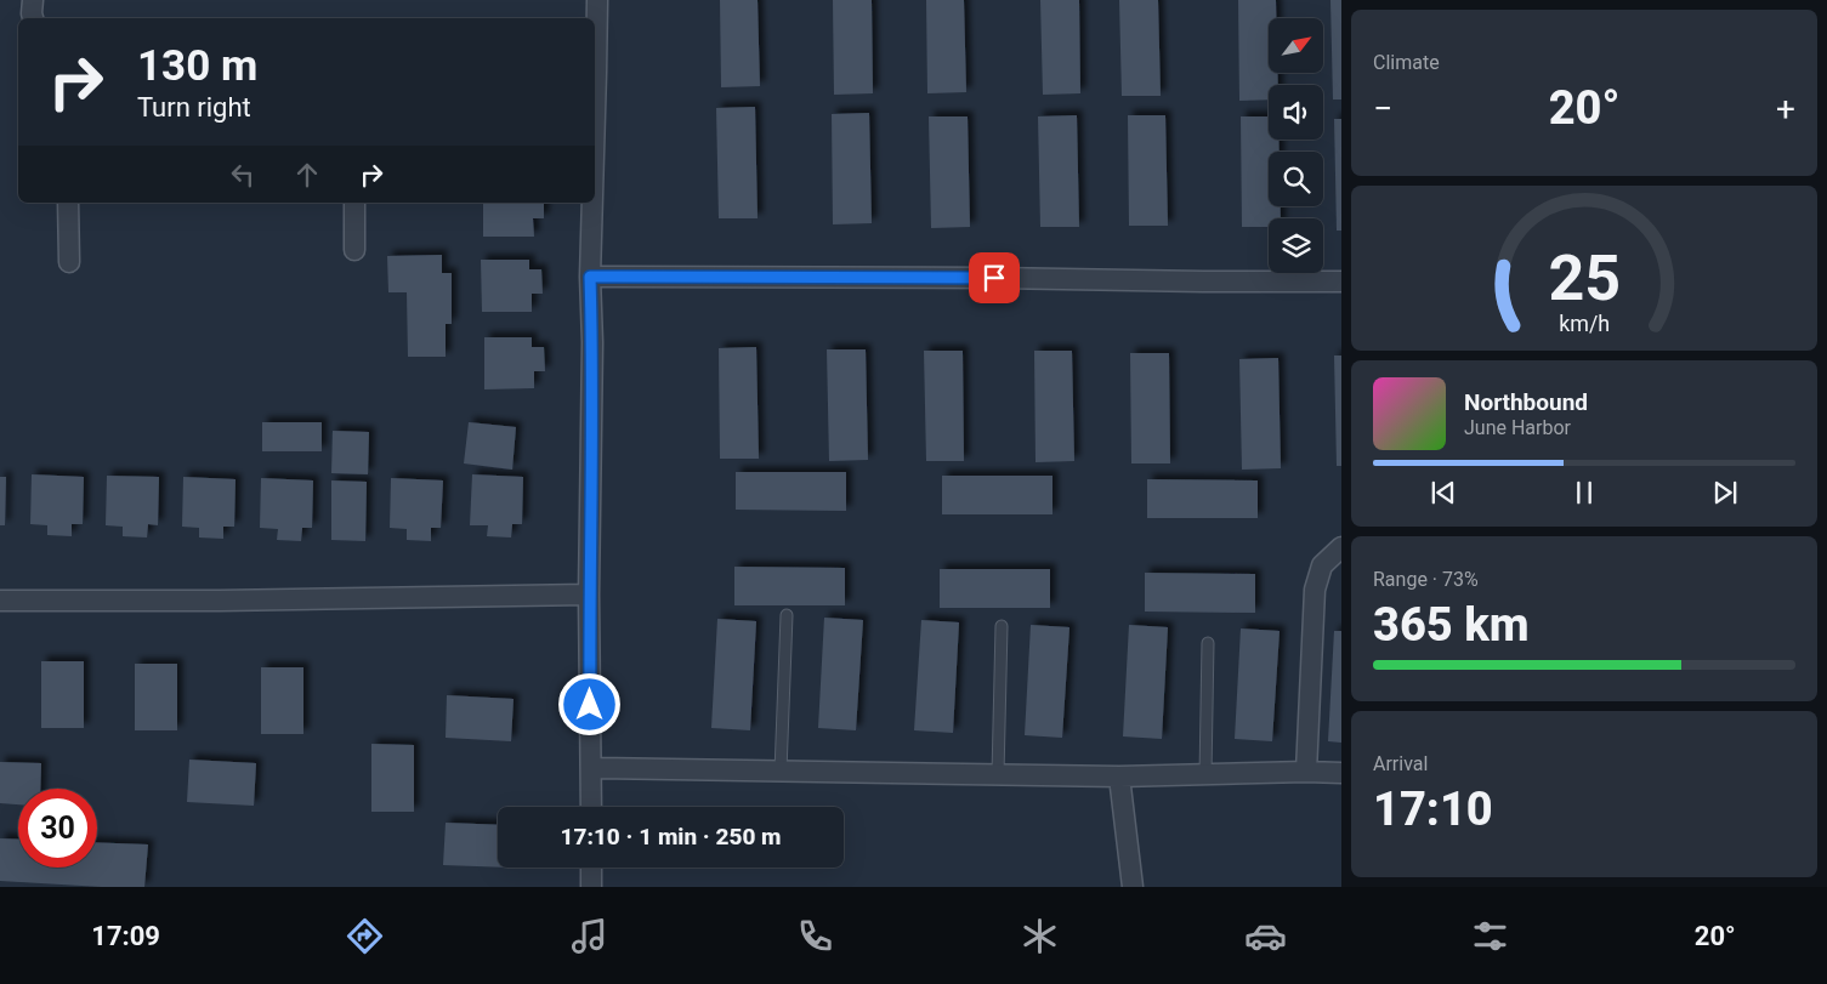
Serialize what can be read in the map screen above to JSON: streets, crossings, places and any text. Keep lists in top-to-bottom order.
{
  "north": "top right",
  "page": {
    "tile": [
      "Climate",
      ["Range · 73%", "365 km"],
      ["Arrival", "17:10"]
    ],
    "turn": ["130 m", "Turn right"],
    "heat": ["−", "20°", "+"],
    "song": ["Northbound", "June Harbor"],
    "limit": "30",
    "trip": "17:10 · 1 min · 250 m",
    "tabs": ["17:09", "20°"],
    "gauge": ["25", "km/h"]
  }
}
